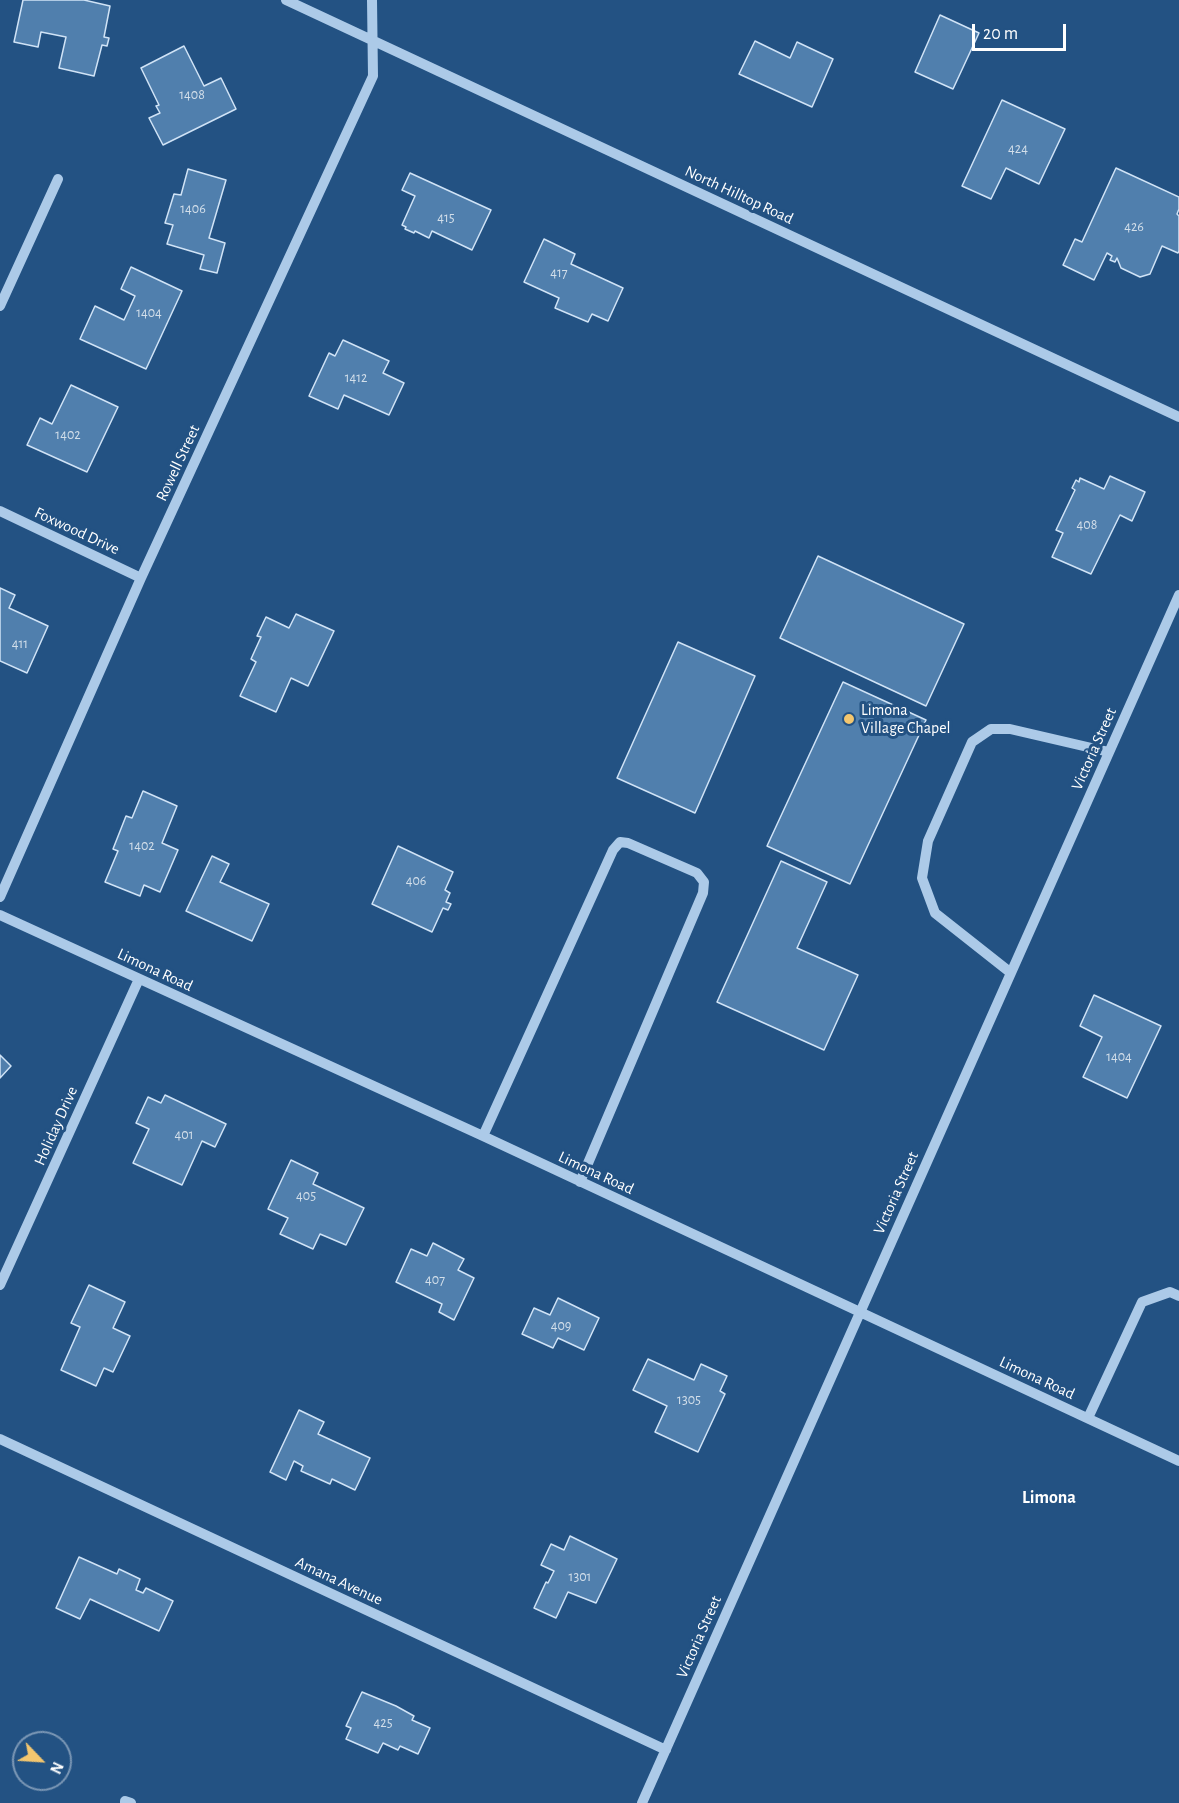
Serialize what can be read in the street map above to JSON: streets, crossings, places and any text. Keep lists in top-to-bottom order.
{
  "streets": {
    "street": [
      "North Hilltop Road",
      "Rowell Street",
      "Foxwood Drive",
      "Victoria Street",
      "Limona Road",
      "Holiday Drive",
      "Amana Avenue"
    ]
  },
  "crossings": [
    ["North Hilltop Road", "Rowell Street"],
    ["Rowell Street", "Foxwood Drive"],
    ["Victoria Street", "Limona Road"],
    ["Victoria Street", "Amana Avenue"],
    ["Limona Road", "Holiday Drive"]
  ],
  "districts": ["Limona"],
  "places": ["Limona Village Chapel"],
  "house_numbers": [
    "1408",
    "424",
    "1406",
    "415",
    "426",
    "417",
    "1404",
    "1412",
    "1402",
    "408",
    "411",
    "1402",
    "406",
    "1404",
    "401",
    "405",
    "407",
    "409",
    "1305",
    "1301",
    "425"
  ],
  "scale_bar": "20 m",
  "north": "bottom right"
}
